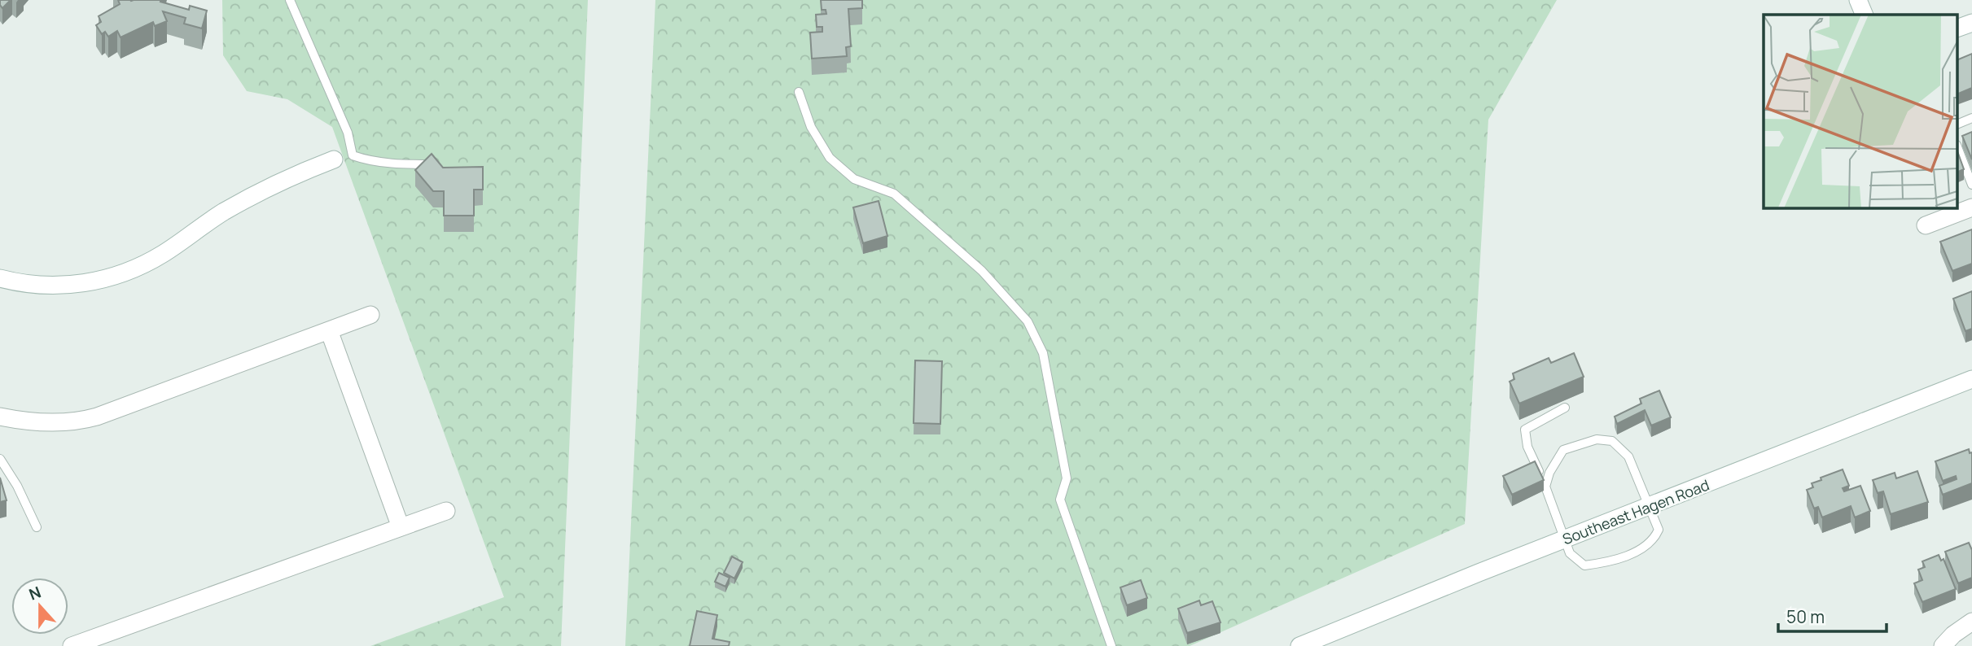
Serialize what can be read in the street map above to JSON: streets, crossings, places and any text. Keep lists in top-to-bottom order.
{
  "streets": {
    "street": ["Southeast Hagen Road"]
  },
  "scale_bar": "50 m",
  "north": "top"
}
